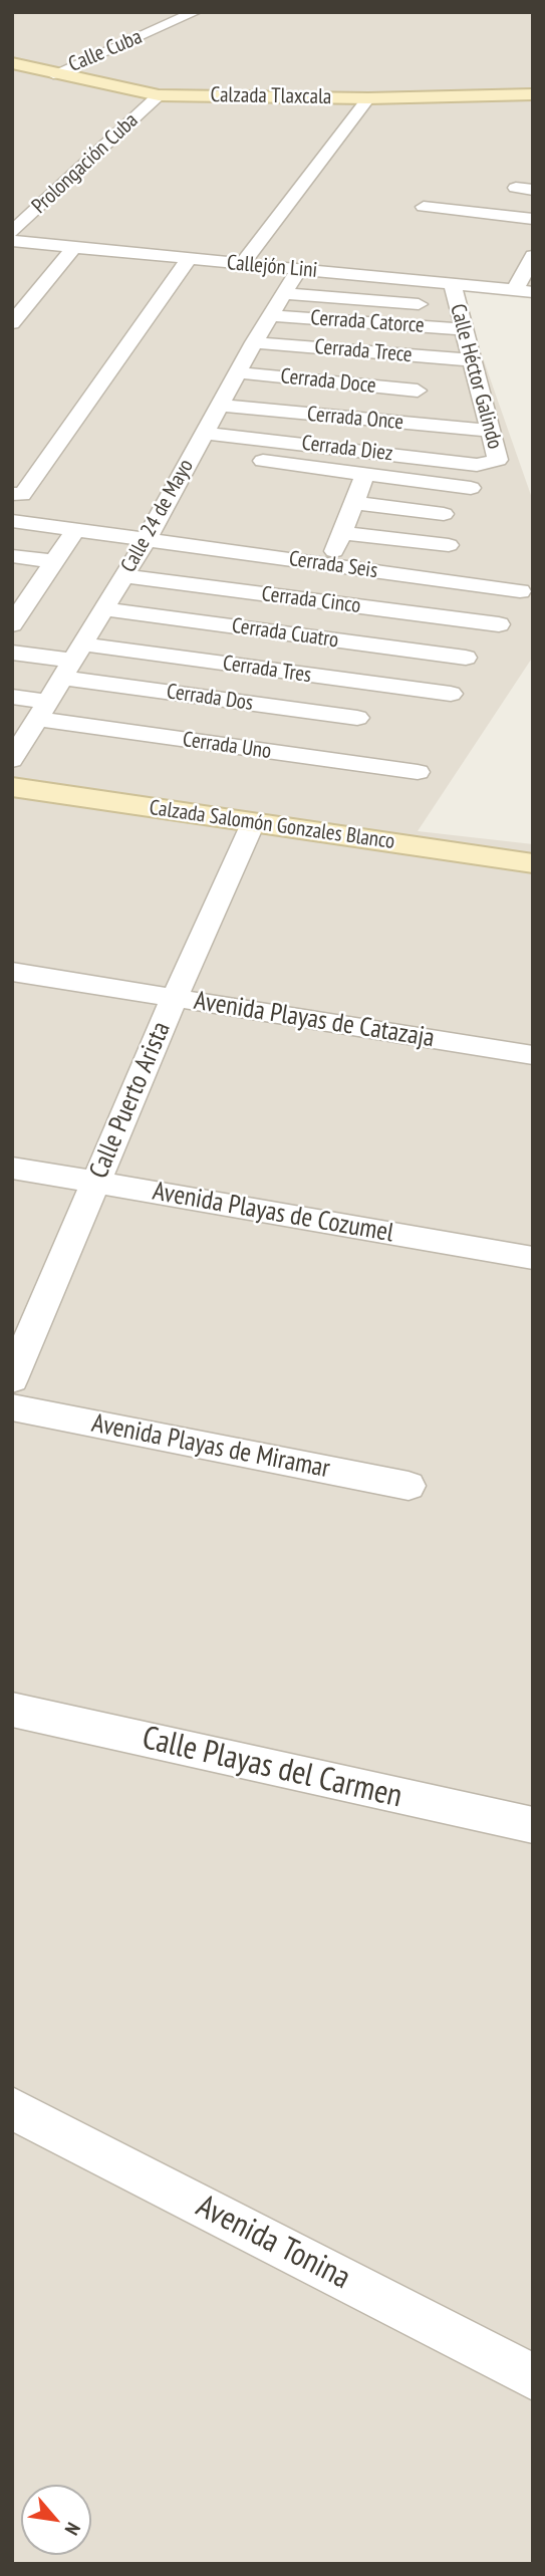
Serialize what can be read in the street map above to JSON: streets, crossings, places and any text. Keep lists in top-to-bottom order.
{
  "streets": {
    "main road": ["Calzada Tlaxcala", "Calzada Salomón Gonzales Blanco"],
    "street": [
      "Calle Cuba",
      "Prolongación Cuba",
      "Callejón Lini",
      "Cerrada Catorce",
      "Cerrada Trece",
      "Calle Héctor Galindo",
      "Cerrada Doce",
      "Cerrada Once",
      "Cerrada Diez",
      "Calle 24 de Mayo",
      "Cerrada Seis",
      "Cerrada Cinco",
      "Cerrada Cuatro",
      "Cerrada Tres",
      "Cerrada Dos",
      "Cerrada Uno",
      "Avenida Playas de Catazaja",
      "Calle Puerto Arista",
      "Avenida Playas de Cozumel",
      "Avenida Playas de Miramar",
      "Calle Playas del Carmen",
      "Avenida Tonina"
    ]
  },
  "crossings": [
    ["Calle Cuba", "Calzada Tlaxcala"],
    ["Calzada Tlaxcala", "Prolongación Cuba"],
    ["Callejón Lini", "Calle Héctor Galindo"],
    ["Callejón Lini", "Calle 24 de Mayo"],
    ["Cerrada Catorce", "Calle Héctor Galindo"],
    ["Cerrada Catorce", "Calle 24 de Mayo"],
    ["Cerrada Trece", "Calle Héctor Galindo"],
    ["Cerrada Trece", "Calle 24 de Mayo"],
    ["Calle Héctor Galindo", "Cerrada Once"],
    ["Calle Héctor Galindo", "Cerrada Diez"],
    ["Cerrada Doce", "Calle 24 de Mayo"],
    ["Cerrada Once", "Calle 24 de Mayo"],
    ["Cerrada Diez", "Calle 24 de Mayo"],
    ["Calle 24 de Mayo", "Cerrada Seis"],
    ["Calle 24 de Mayo", "Cerrada Cinco"],
    ["Calle 24 de Mayo", "Cerrada Cuatro"],
    ["Calle 24 de Mayo", "Cerrada Tres"],
    ["Calle 24 de Mayo", "Cerrada Dos"],
    ["Calle 24 de Mayo", "Cerrada Uno"],
    ["Cerrada Tres", "Cerrada Dos"],
    ["Calzada Salomón Gonzales Blanco", "Calle Puerto Arista"],
    ["Avenida Playas de Catazaja", "Calle Puerto Arista"],
    ["Calle Puerto Arista", "Avenida Playas de Cozumel"]
  ],
  "north": "bottom right"
}
